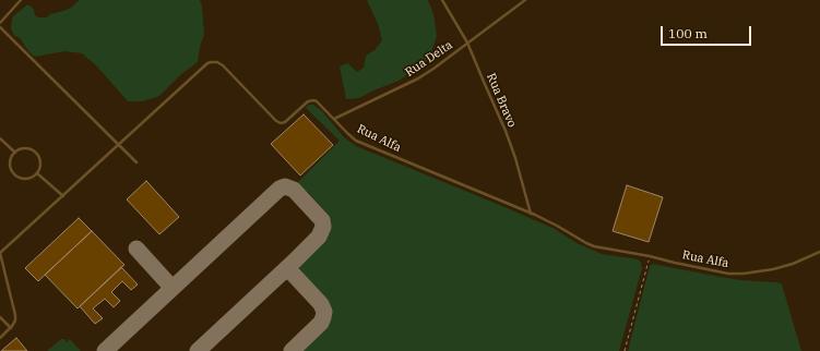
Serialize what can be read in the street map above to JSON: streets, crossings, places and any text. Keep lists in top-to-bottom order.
{
  "streets": {
    "lane": ["Rua Delta", "Rua Bravo", "Rua Alfa"]
  },
  "crossings": [
    ["Rua Delta", "Rua Bravo"],
    ["Rua Delta", "Rua Alfa"],
    ["Rua Bravo", "Rua Alfa"]
  ],
  "scale_bar": "100 m"
}
